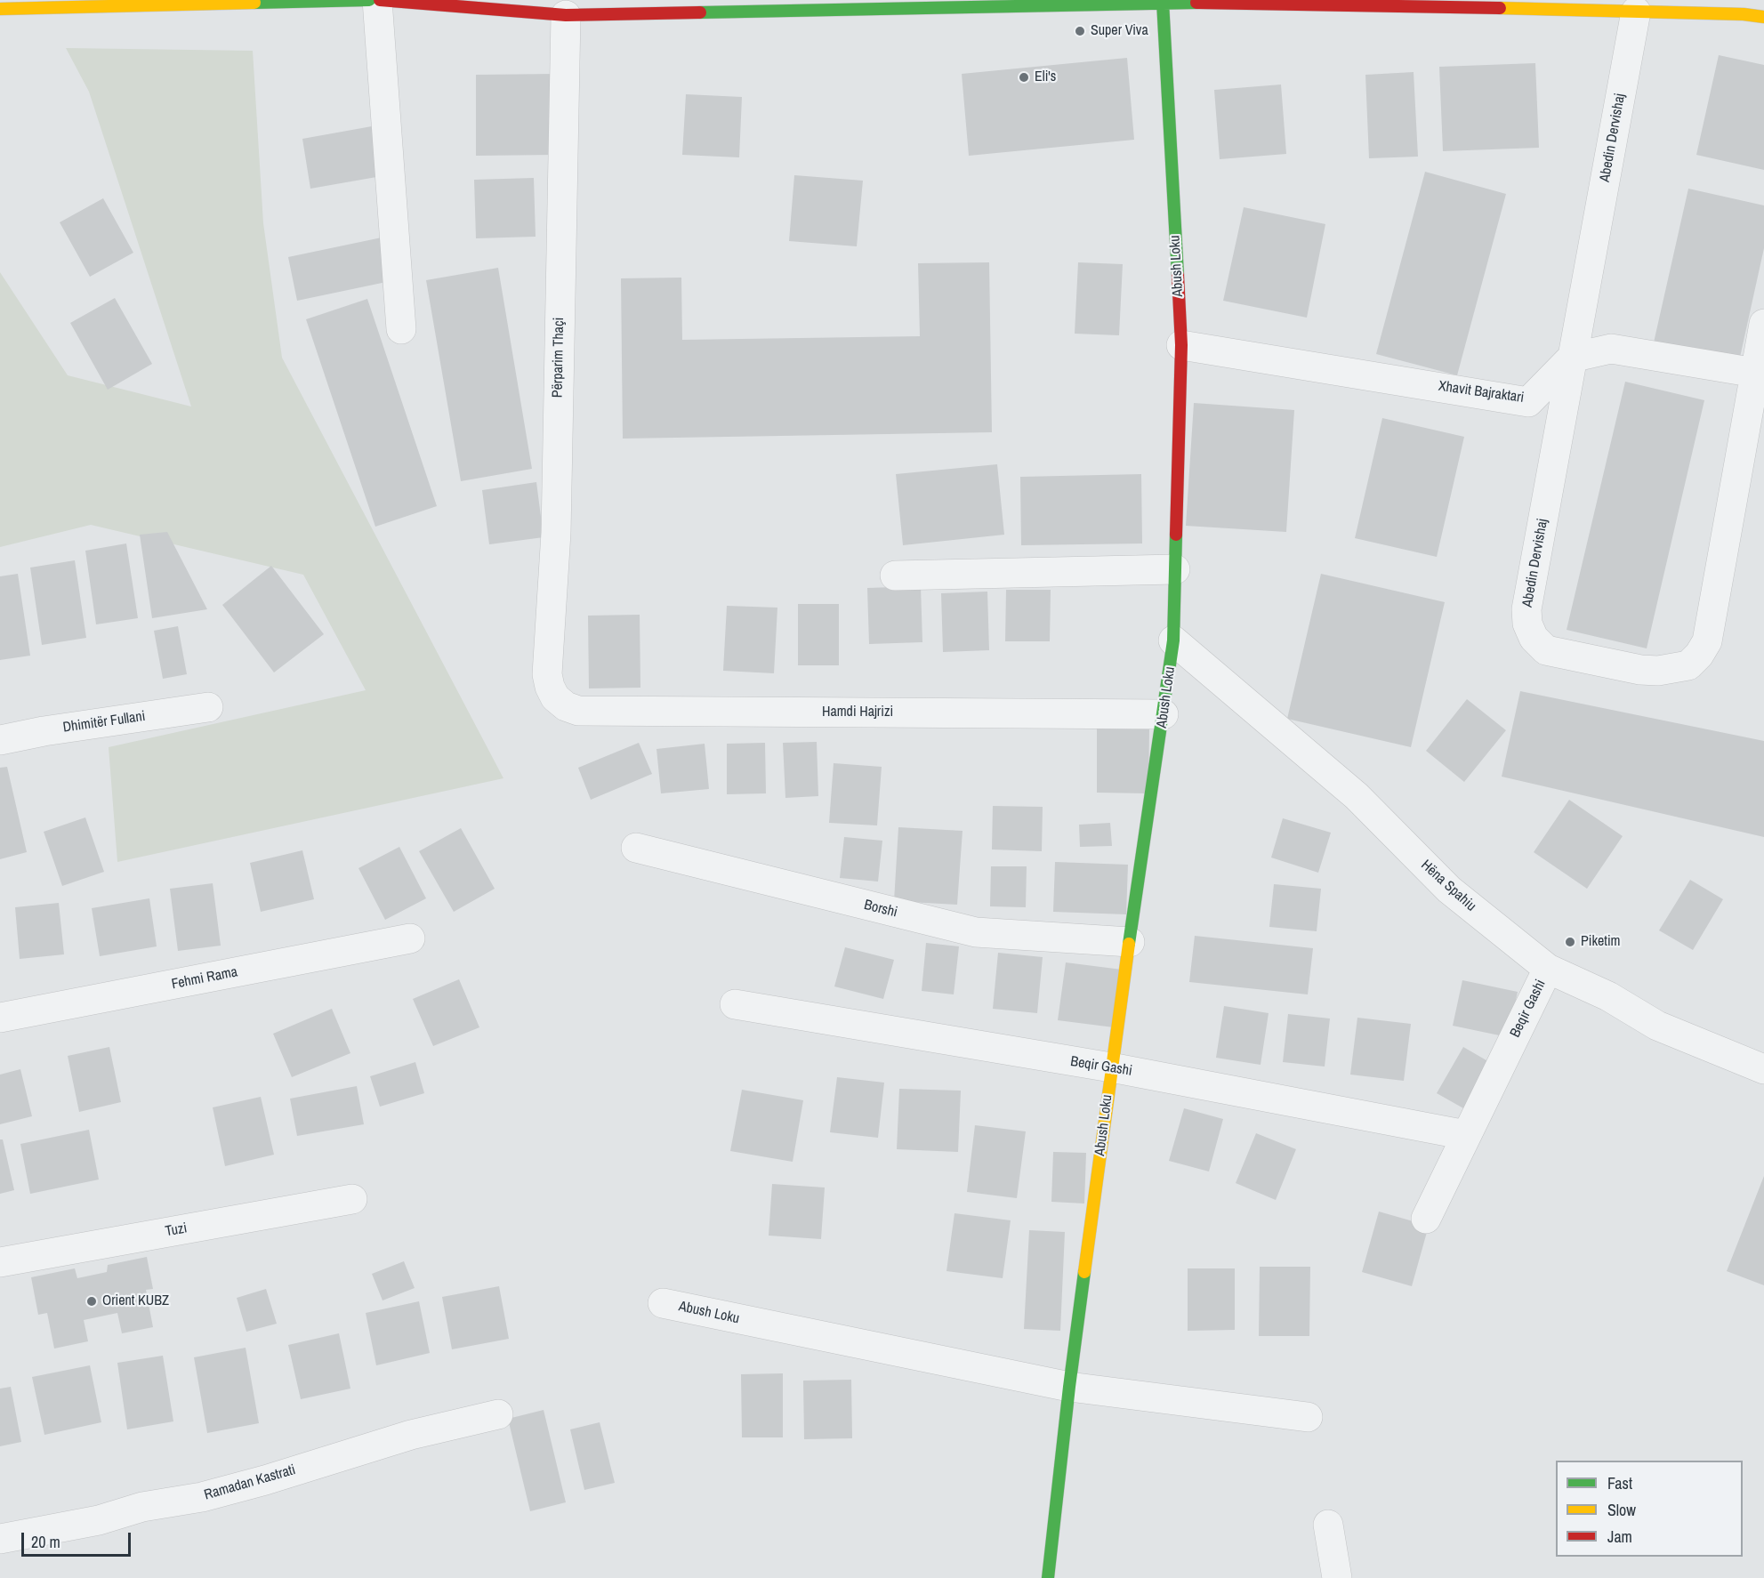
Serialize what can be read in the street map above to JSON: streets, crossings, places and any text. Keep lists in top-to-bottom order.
{
  "streets": {
    "street": [
      "Abedin Dervishaj",
      "Abush Loku",
      "Përparim Thaçi",
      "Xhavit Bajraktari",
      "Hamdi Hajrizi",
      "Dhimitër Fullani",
      "Hëna Spahiu",
      "Borshi",
      "Fehmi Rama",
      "Beqir Gashi",
      "Tuzi",
      "Ramadan Kastrati"
    ]
  },
  "crossings": [
    ["Abedin Dervishaj", "Xhavit Bajraktari"],
    ["Abush Loku", "Xhavit Bajraktari"],
    ["Abush Loku", "Hamdi Hajrizi"],
    ["Abush Loku", "Hëna Spahiu"],
    ["Abush Loku", "Borshi"],
    ["Abush Loku", "Beqir Gashi"],
    ["Përparim Thaçi", "Hamdi Hajrizi"],
    ["Hëna Spahiu", "Beqir Gashi"]
  ],
  "places": [
    "Super Viva",
    "Eli's",
    "Piketim",
    "Orient KUBZ"
  ],
  "legend": ["Fast", "Slow", "Jam"],
  "scale_bar": "20 m"
}
